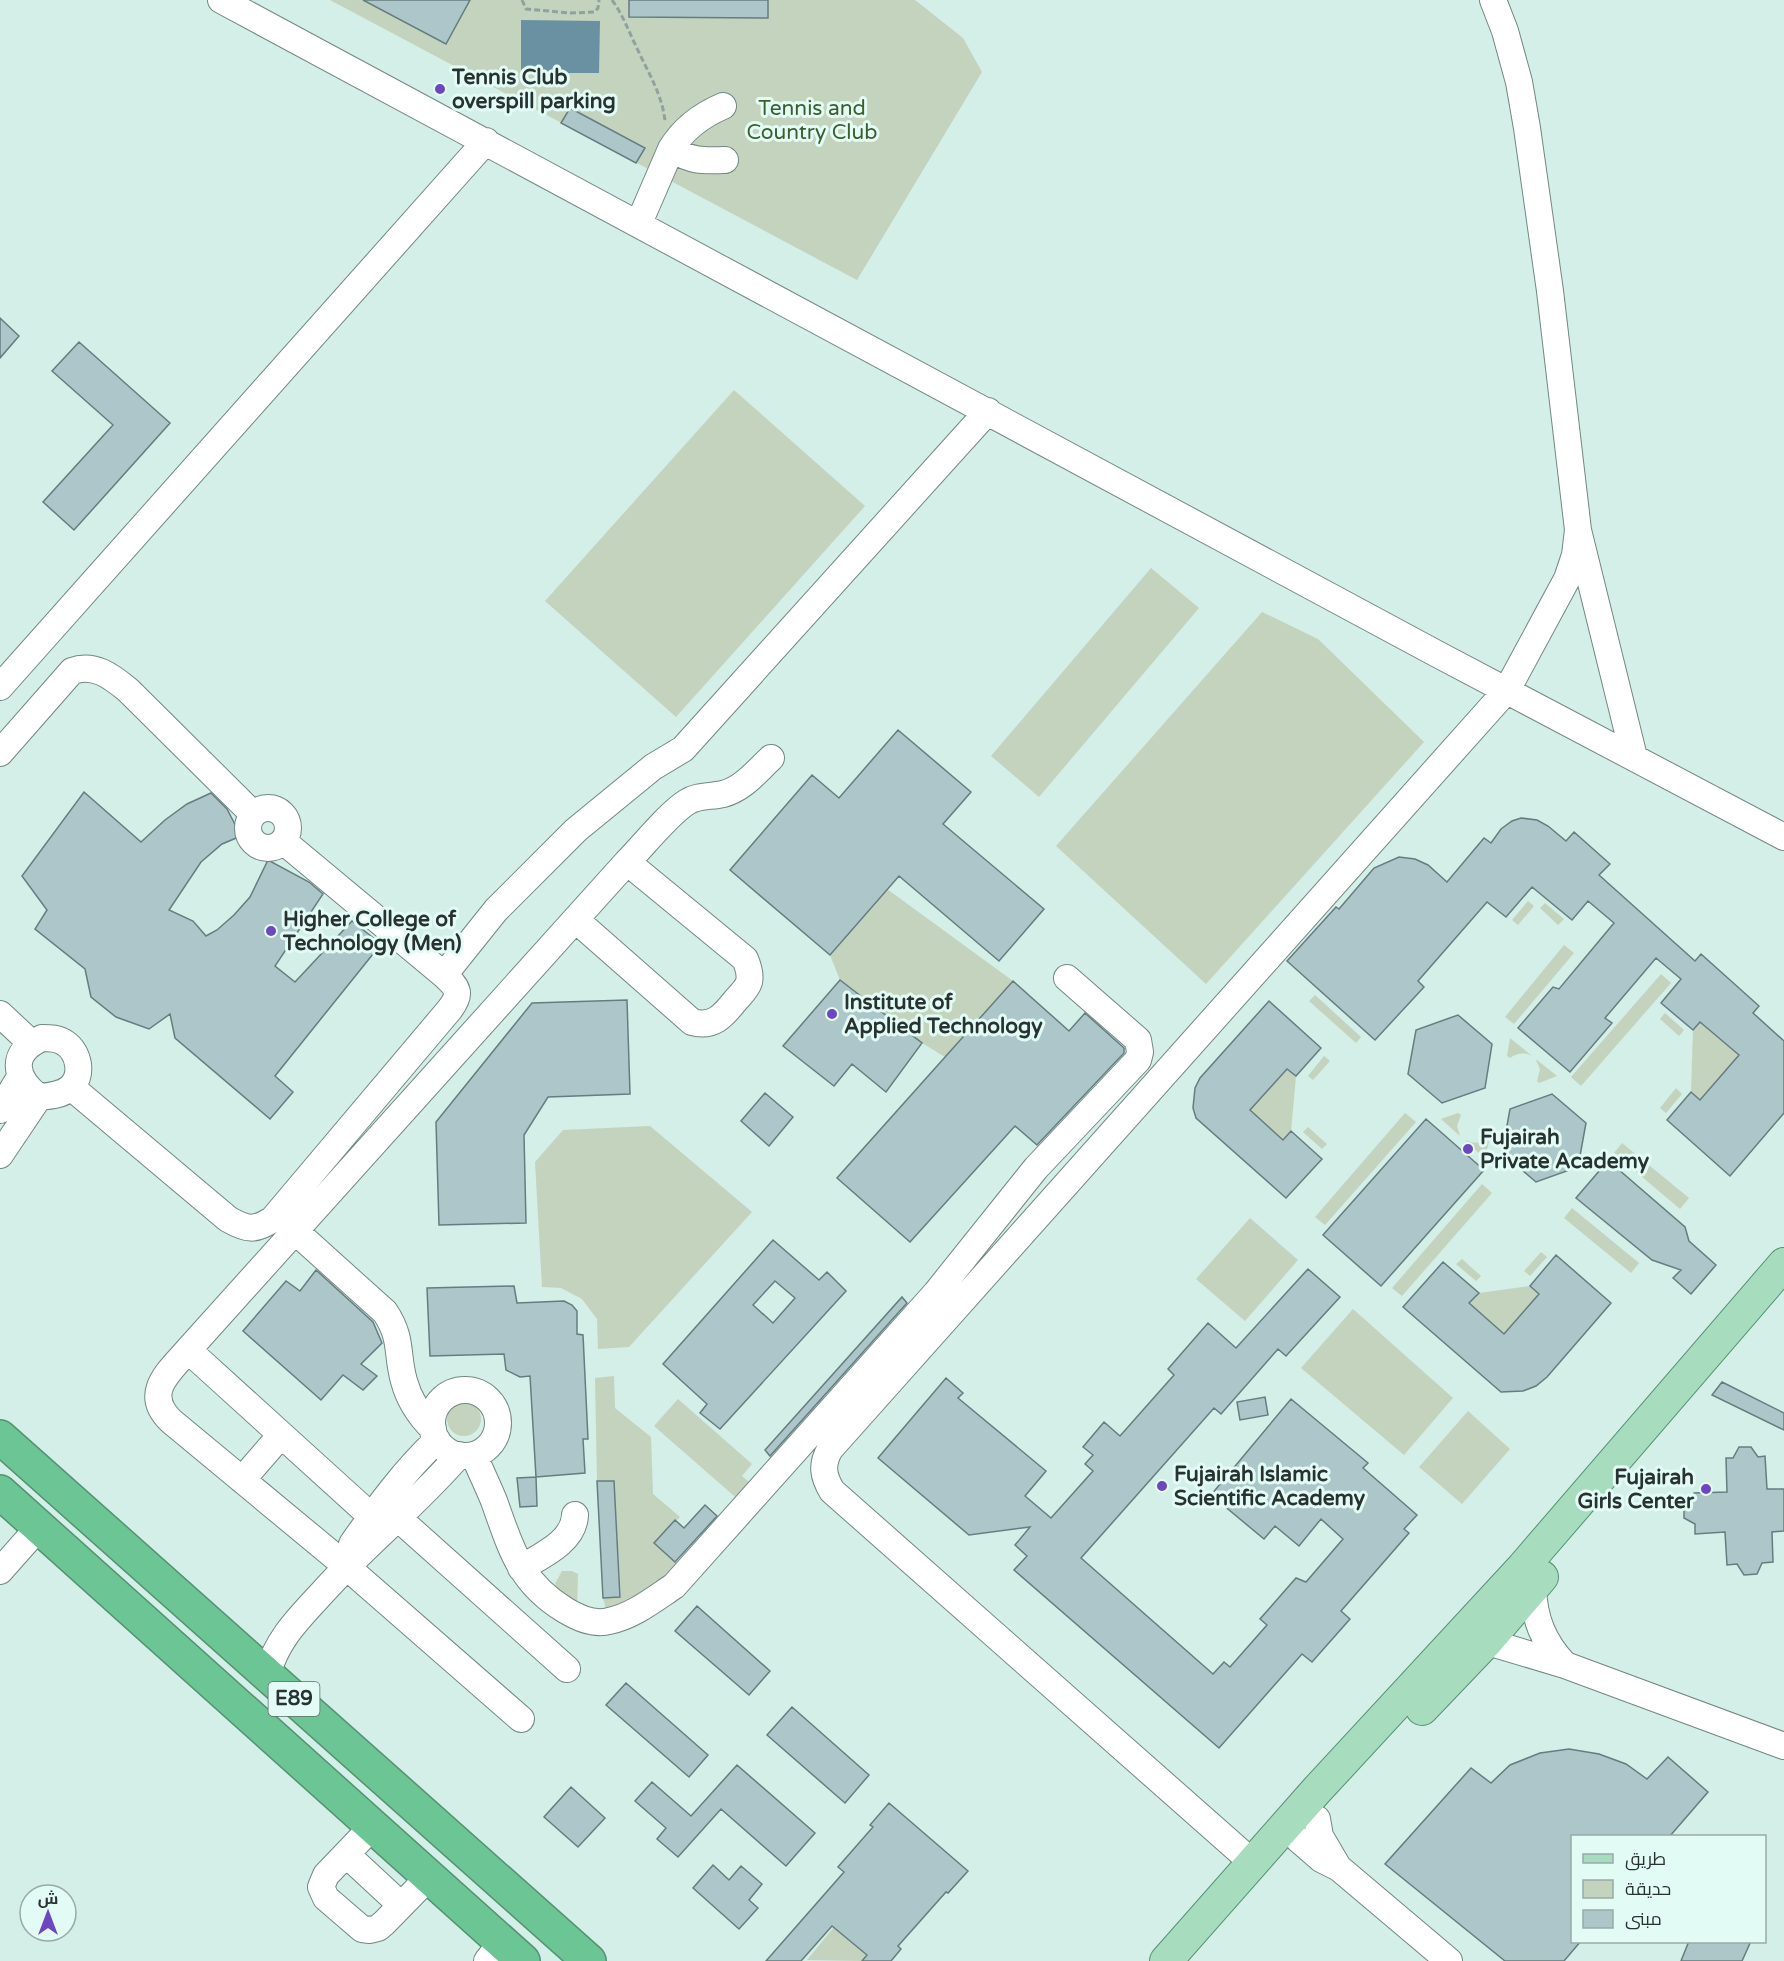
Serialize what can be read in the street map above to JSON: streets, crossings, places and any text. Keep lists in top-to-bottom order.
{
  "streets": {
    "highway": ["E89"]
  },
  "parks": ["Tennis and Country Club"],
  "places": [
    "Tennis Club overspill parking",
    "Higher College of Technology (Men)",
    "Institute of Applied Technology",
    "Fujairah Private Academy",
    "Fujairah Islamic Scientific Academy",
    "Fujairah Girls Center"
  ],
  "legend": ["طريق", "حديقة", "مبنى"],
  "north": "top"
}
